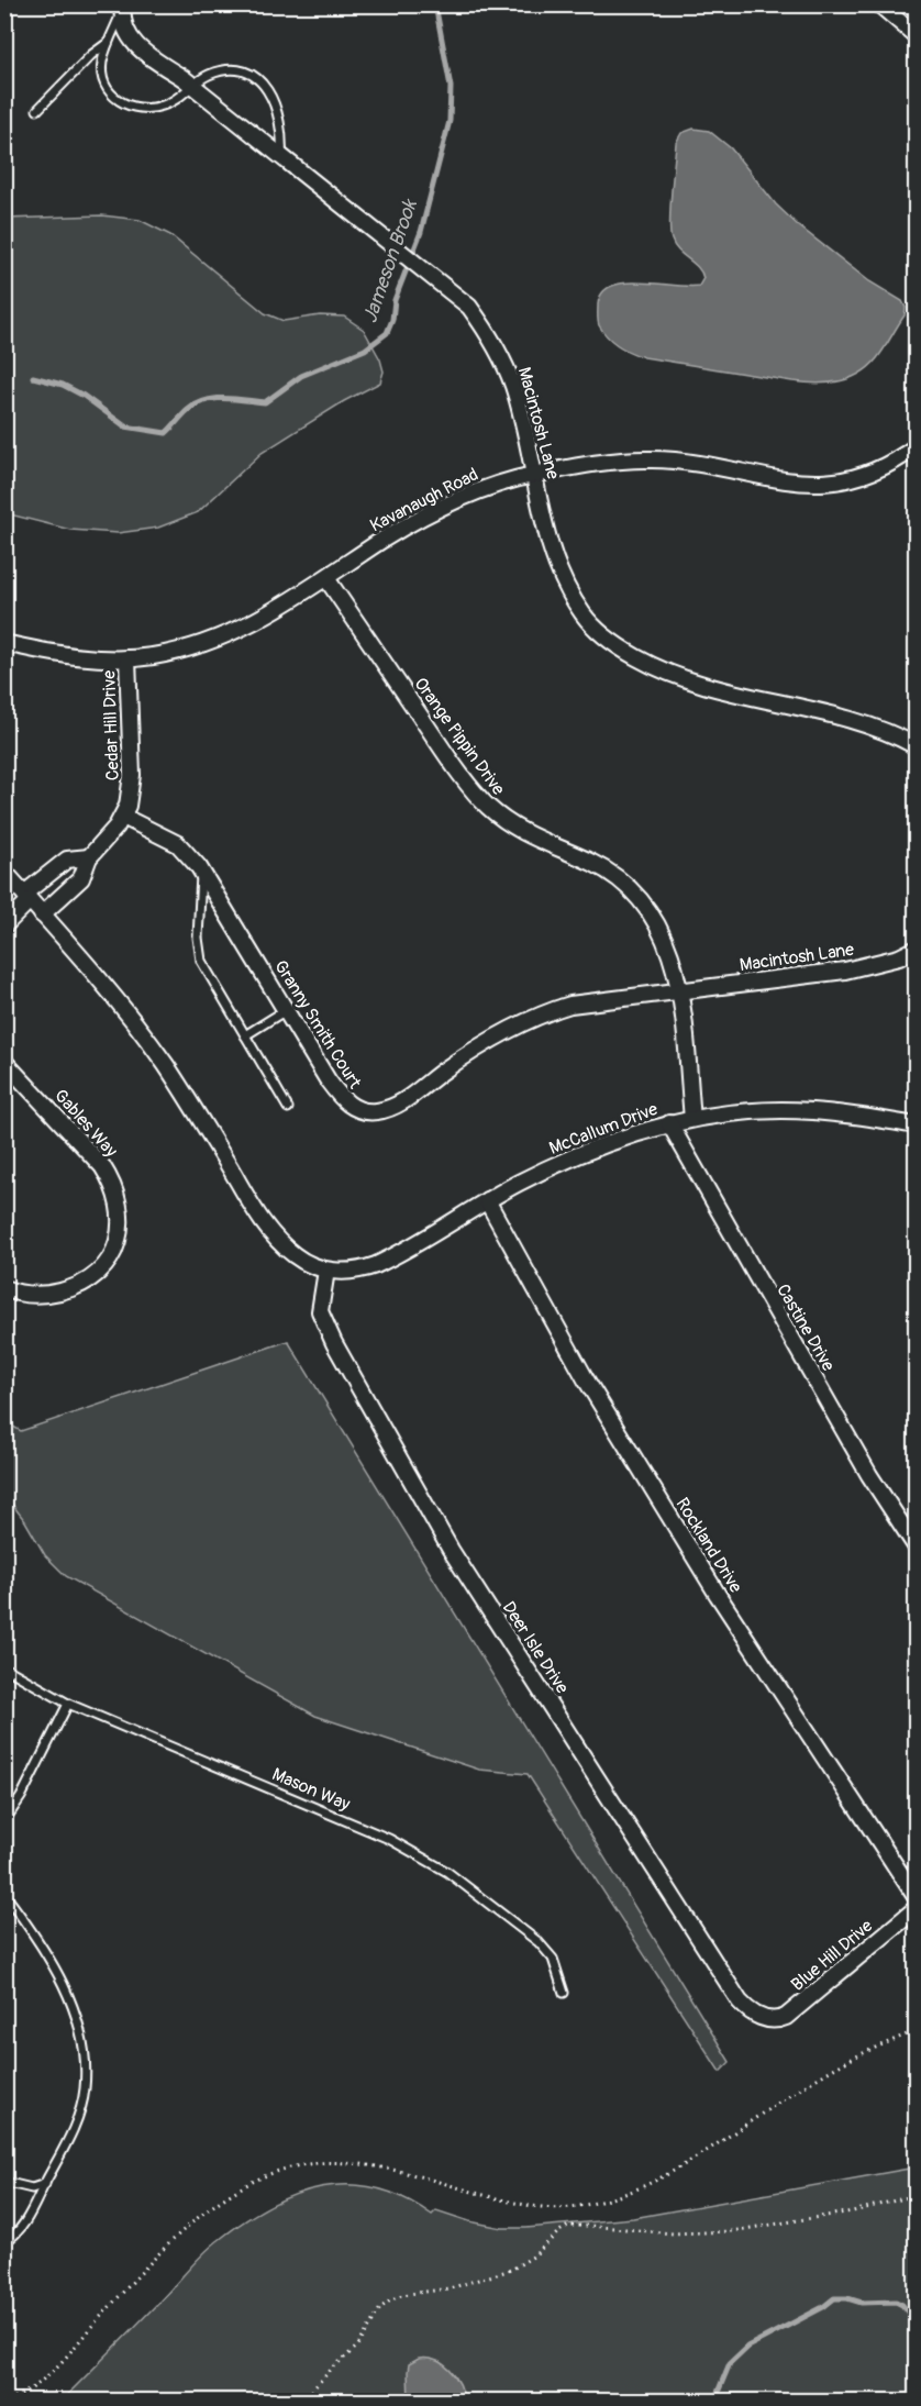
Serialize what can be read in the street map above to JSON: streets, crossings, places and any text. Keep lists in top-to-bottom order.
{
  "streets": {
    "street": [
      "Macintosh Lane",
      "Kavanaugh Road",
      "Cedar Hill Drive",
      "Orange Pippin Drive",
      "Granny Smith Court",
      "Gables Way",
      "McCallum Drive",
      "Castine Drive",
      "Rockland Drive",
      "Deer Isle Drive",
      "Blue Hill Drive"
    ],
    "lane": ["Mason Way"]
  },
  "crossings": [
    ["Macintosh Lane", "Kavanaugh Road"],
    ["Macintosh Lane", "Orange Pippin Drive"],
    ["Macintosh Lane", "Granny Smith Court"],
    ["Kavanaugh Road", "Cedar Hill Drive"],
    ["Kavanaugh Road", "Orange Pippin Drive"],
    ["Cedar Hill Drive", "Granny Smith Court"],
    ["Orange Pippin Drive", "Granny Smith Court"],
    ["Orange Pippin Drive", "McCallum Drive"],
    ["McCallum Drive", "Castine Drive"],
    ["McCallum Drive", "Rockland Drive"],
    ["McCallum Drive", "Deer Isle Drive"],
    ["Deer Isle Drive", "Blue Hill Drive"]
  ],
  "water": ["Jameson Brook"]
}
